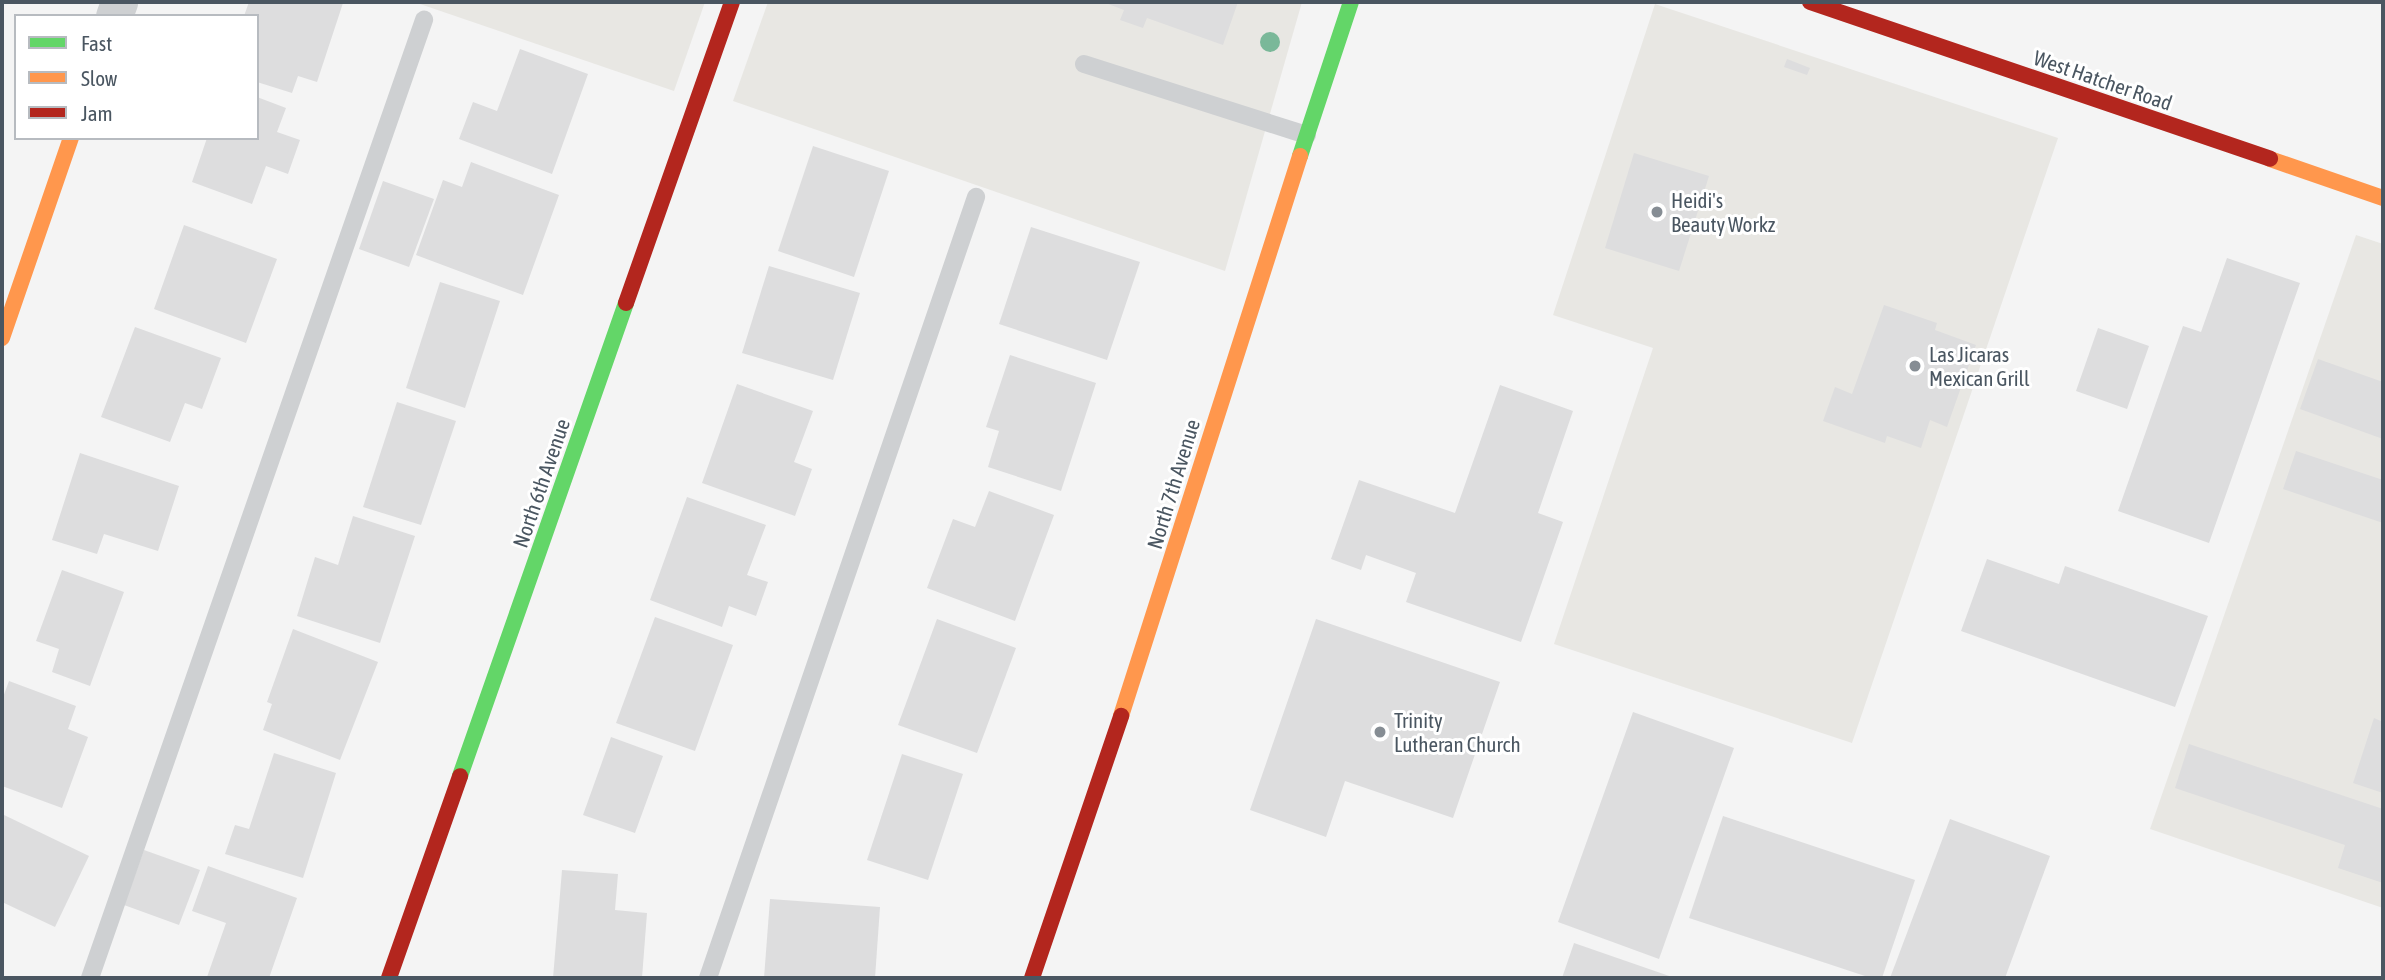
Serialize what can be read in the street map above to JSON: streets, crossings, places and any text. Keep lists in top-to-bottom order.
{
  "streets": {
    "street": ["West Hatcher Road", "North 6th Avenue", "North 7th Avenue"]
  },
  "places": ["Heidi's Beauty Workz", "Las Jicaras Mexican Grill", "Trinity Lutheran Church"],
  "legend": ["Fast", "Slow", "Jam"]
}
